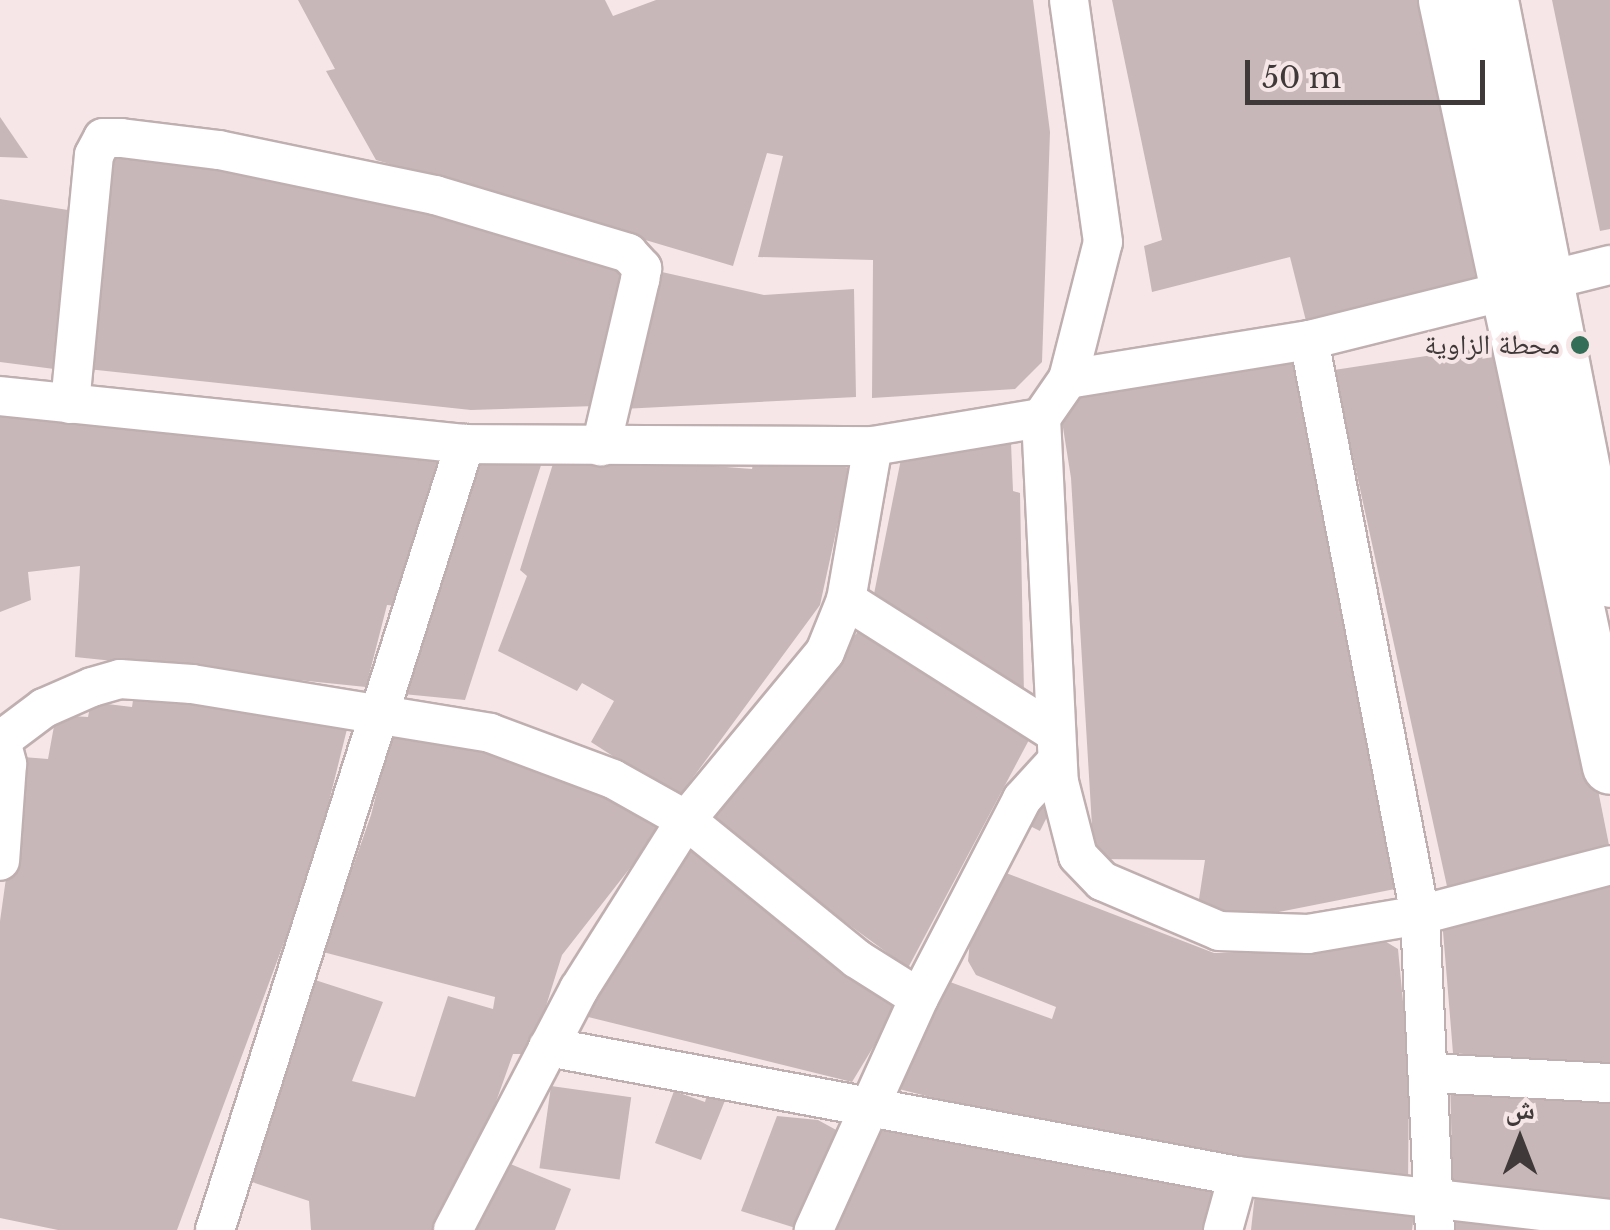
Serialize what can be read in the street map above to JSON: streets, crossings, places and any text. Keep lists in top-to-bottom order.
{
  "places": ["محطة الزاوية"],
  "scale_bar": "50 m",
  "north": "top"
}
